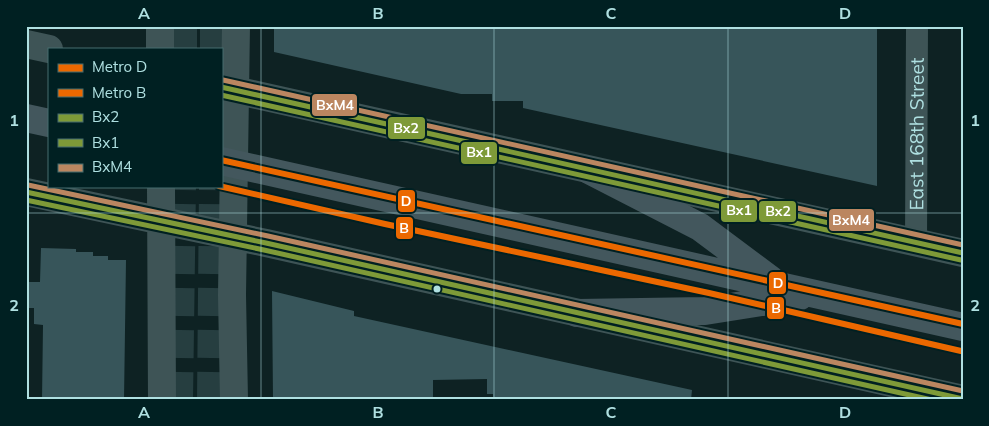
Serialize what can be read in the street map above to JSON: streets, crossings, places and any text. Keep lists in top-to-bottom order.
{
  "streets": {
    "street": ["East 168th Street"]
  },
  "lines": [
    "transit line BxM4",
    "transit line Bx2",
    "transit line Bx1",
    "metro line D",
    "metro line B"
  ],
  "legend": [
    "Metro D",
    "Metro B",
    "Bx2",
    "Bx1",
    "BxM4"
  ],
  "grid": {
    "columns": [
      "A",
      "B",
      "C",
      "D"
    ],
    "rows": ["1", "2"]
  }
}
